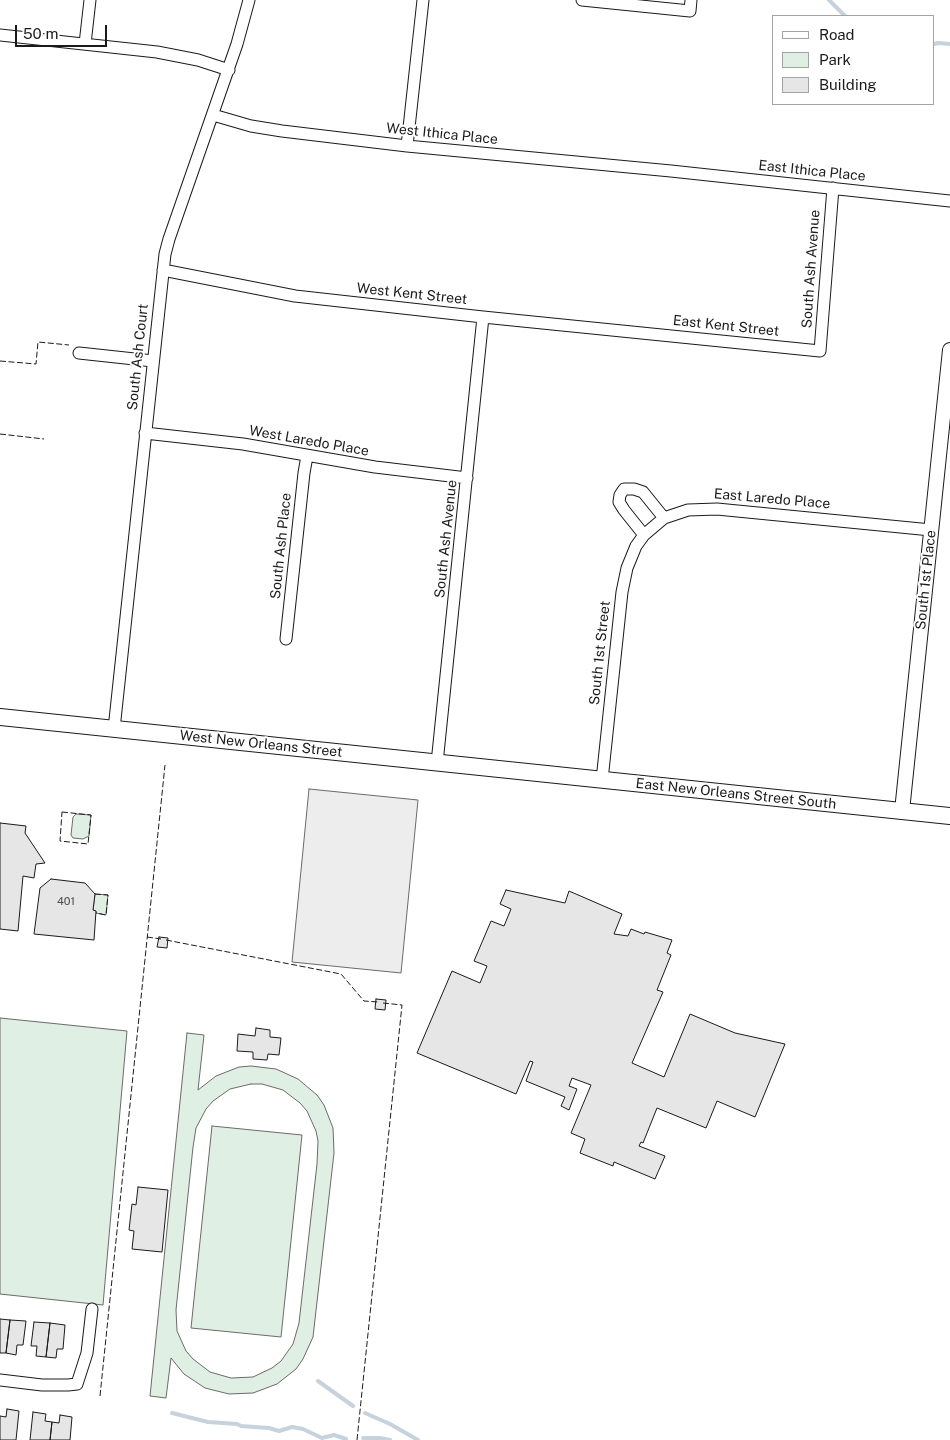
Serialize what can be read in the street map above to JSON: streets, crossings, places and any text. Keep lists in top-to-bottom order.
{
  "streets": {
    "main road": ["West New Orleans Street", "East New Orleans Street South"],
    "street": [
      "West Ithica Place",
      "East Ithica Place",
      "South Ash Avenue",
      "West Kent Street",
      "East Kent Street",
      "South Ash Court",
      "West Laredo Place",
      "East Laredo Place",
      "South Ash Place",
      "South 1st Place",
      "South 1st Street"
    ]
  },
  "crossings": [
    ["West Ithica Place", "East Ithica Place"],
    ["West Ithica Place", "South Ash Court"],
    ["East Ithica Place", "South Ash Avenue"],
    ["South Ash Avenue", "West Kent Street"],
    ["South Ash Avenue", "East Kent Street"],
    ["South Ash Avenue", "West Laredo Place"],
    ["South Ash Avenue", "West New Orleans Street"],
    ["West Kent Street", "East Kent Street"],
    ["West Kent Street", "South Ash Court"],
    ["South Ash Court", "West Laredo Place"],
    ["South Ash Court", "West New Orleans Street"],
    ["West Laredo Place", "South Ash Place"],
    ["East Laredo Place", "South 1st Place"],
    ["East Laredo Place", "South 1st Street"],
    ["South 1st Place", "East New Orleans Street South"],
    ["South 1st Street", "East New Orleans Street South"],
    ["West New Orleans Street", "East New Orleans Street South"]
  ],
  "house_numbers": ["401"],
  "legend": ["Road", "Park", "Building"],
  "scale_bar": "50 m"
}
